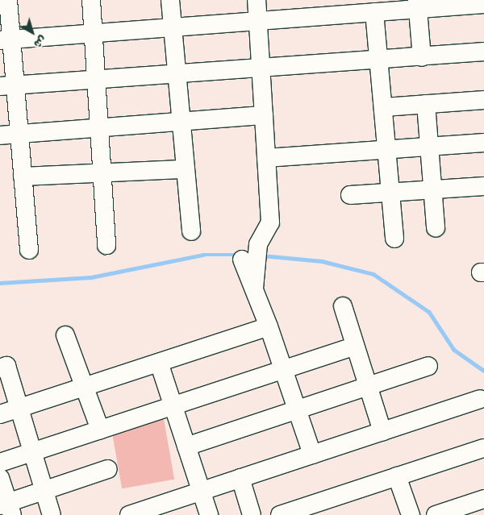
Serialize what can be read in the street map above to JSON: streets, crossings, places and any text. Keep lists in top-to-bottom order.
{
  "north": "bottom right"
}
